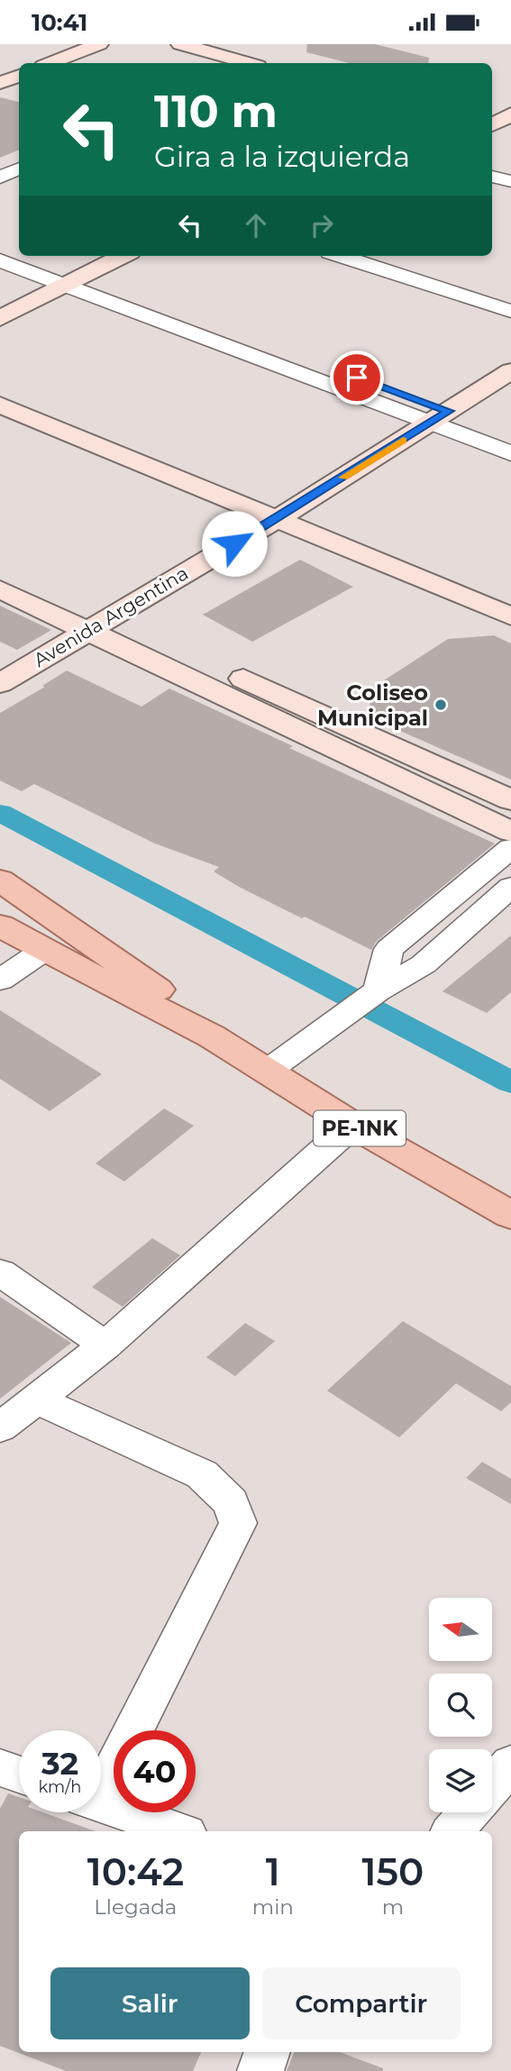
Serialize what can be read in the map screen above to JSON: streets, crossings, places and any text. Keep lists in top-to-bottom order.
{
  "streets": {
    "main road": ["PE-1NK"],
    "street": ["Avenida Argentina"]
  },
  "places": ["Coliseo Municipal"],
  "north": "left",
  "page": {
    "status": "10:41",
    "turn": ["110 m", "Gira a la izquierda"],
    "speed": "32 km/h",
    "limit": "40",
    "eta": [
      "10:42",
      "Llegada",
      "1",
      "min",
      "150",
      "m"
    ],
    "buttons": ["Salir", "Compartir"]
  }
}
